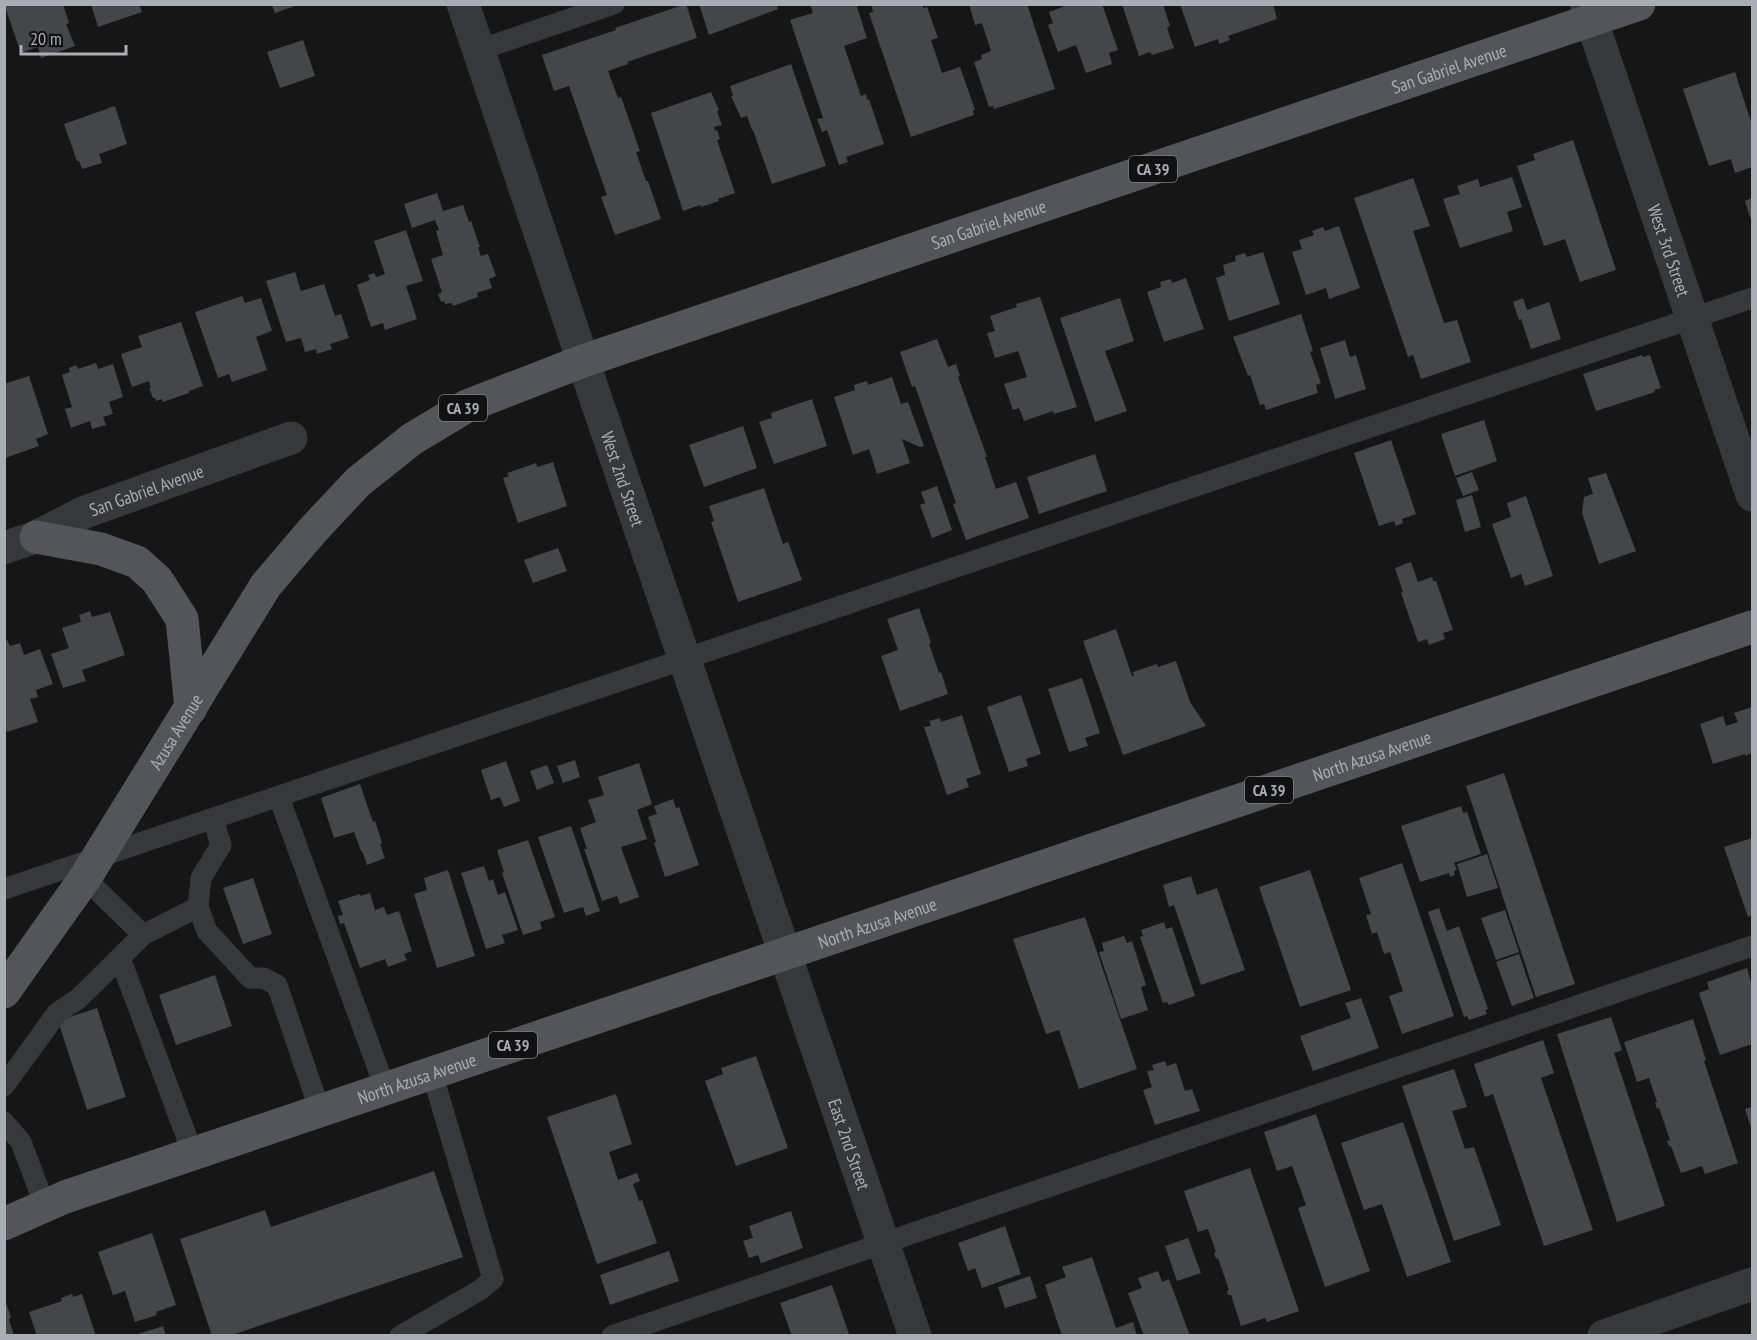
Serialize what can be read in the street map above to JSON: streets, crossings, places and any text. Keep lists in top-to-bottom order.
{
  "streets": {
    "main road": [
      "San Gabriel Avenue",
      "CA 39",
      "Azusa Avenue",
      "North Azusa Avenue"
    ],
    "street": ["West 3rd Street", "West 2nd Street", "East 2nd Street"]
  },
  "crossings": [
    ["San Gabriel Avenue", "West 3rd Street"],
    ["San Gabriel Avenue", "West 2nd Street"],
    ["San Gabriel Avenue", "Azusa Avenue"],
    ["West 2nd Street", "North Azusa Avenue"],
    ["West 2nd Street", "East 2nd Street"],
    ["North Azusa Avenue", "East 2nd Street"]
  ],
  "scale_bar": "20 m"
}
